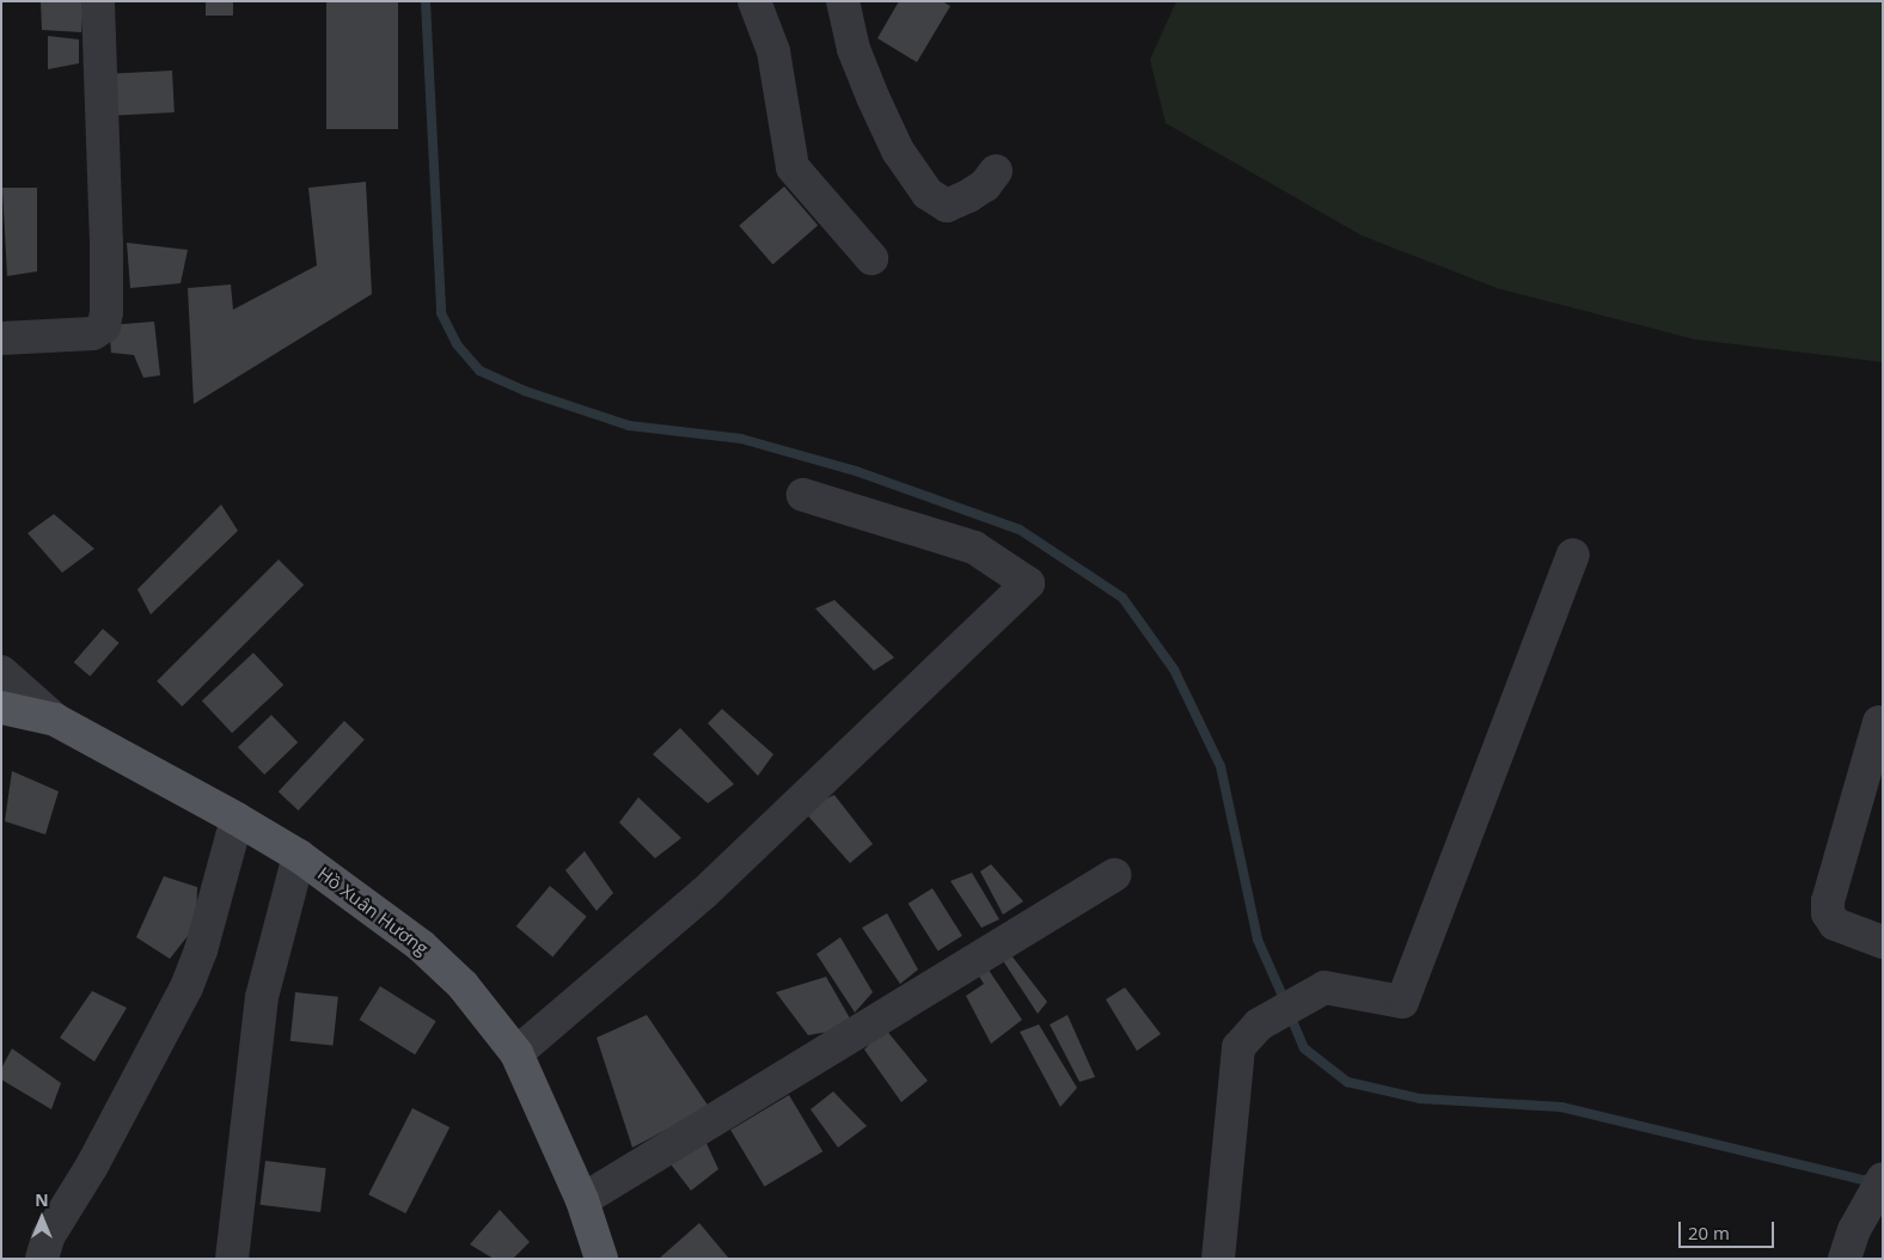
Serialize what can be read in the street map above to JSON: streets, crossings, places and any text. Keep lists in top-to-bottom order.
{
  "streets": {
    "main road": ["Hồ Xuân Hương"]
  },
  "scale_bar": "20 m",
  "north": "top"
}
